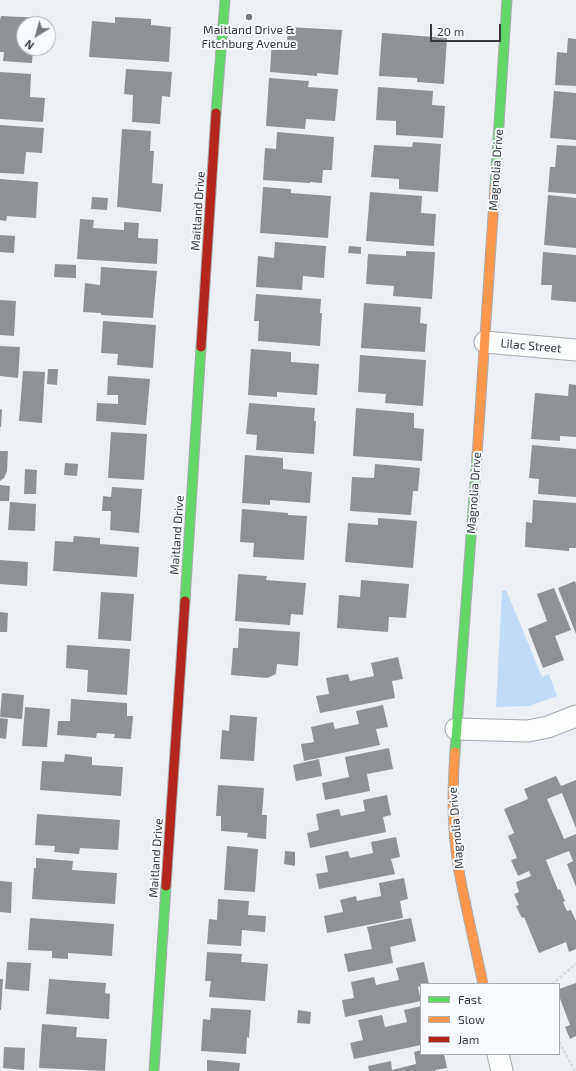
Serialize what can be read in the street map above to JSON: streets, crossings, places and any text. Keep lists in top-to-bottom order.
{
  "streets": {
    "main road": ["Magnolia Drive", "Maitland Drive"],
    "street": ["Lilac Street"]
  },
  "crossings": [
    ["Magnolia Drive", "Lilac Street"]
  ],
  "places": ["Maitland Drive & Fitchburg Avenue"],
  "legend": ["Fast", "Slow", "Jam"],
  "scale_bar": "20 m",
  "north": "bottom left"
}
